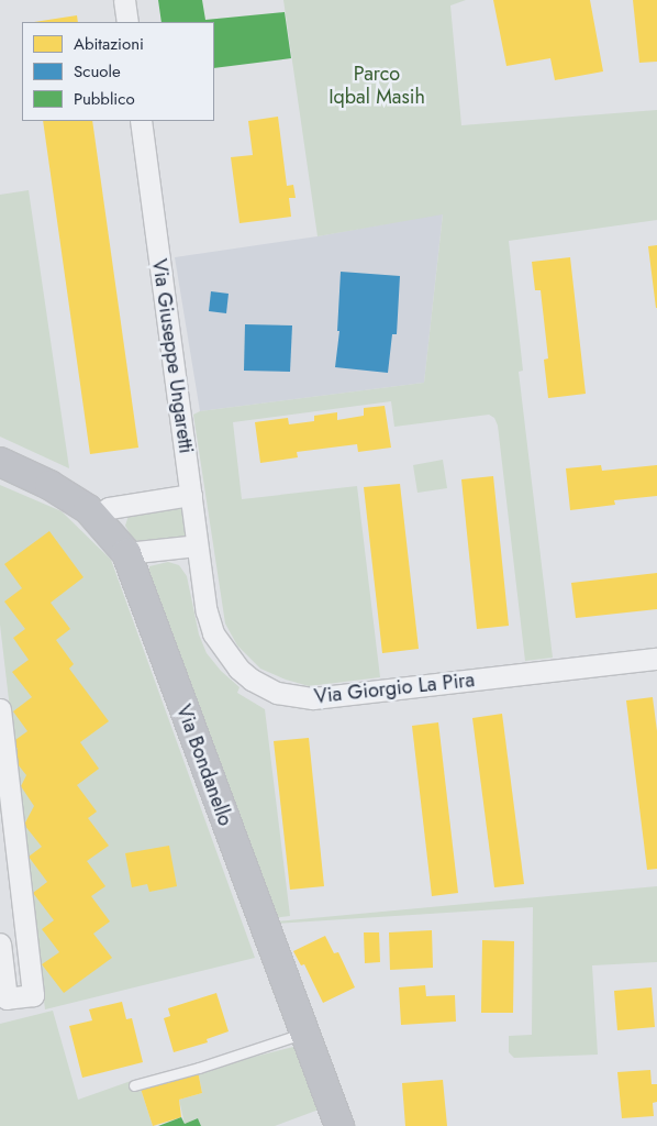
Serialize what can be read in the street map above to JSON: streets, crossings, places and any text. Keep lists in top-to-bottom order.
{
  "streets": {
    "street": ["Via Giuseppe Ungaretti", "Via Giorgio La Pira", "Via Bondanello"]
  },
  "crossings": [
    ["Via Giuseppe Ungaretti", "Via Giorgio La Pira"]
  ],
  "parks": ["Parco Iqbal Masih"],
  "legend": ["Abitazioni", "Scuole", "Pubblico"]
}
